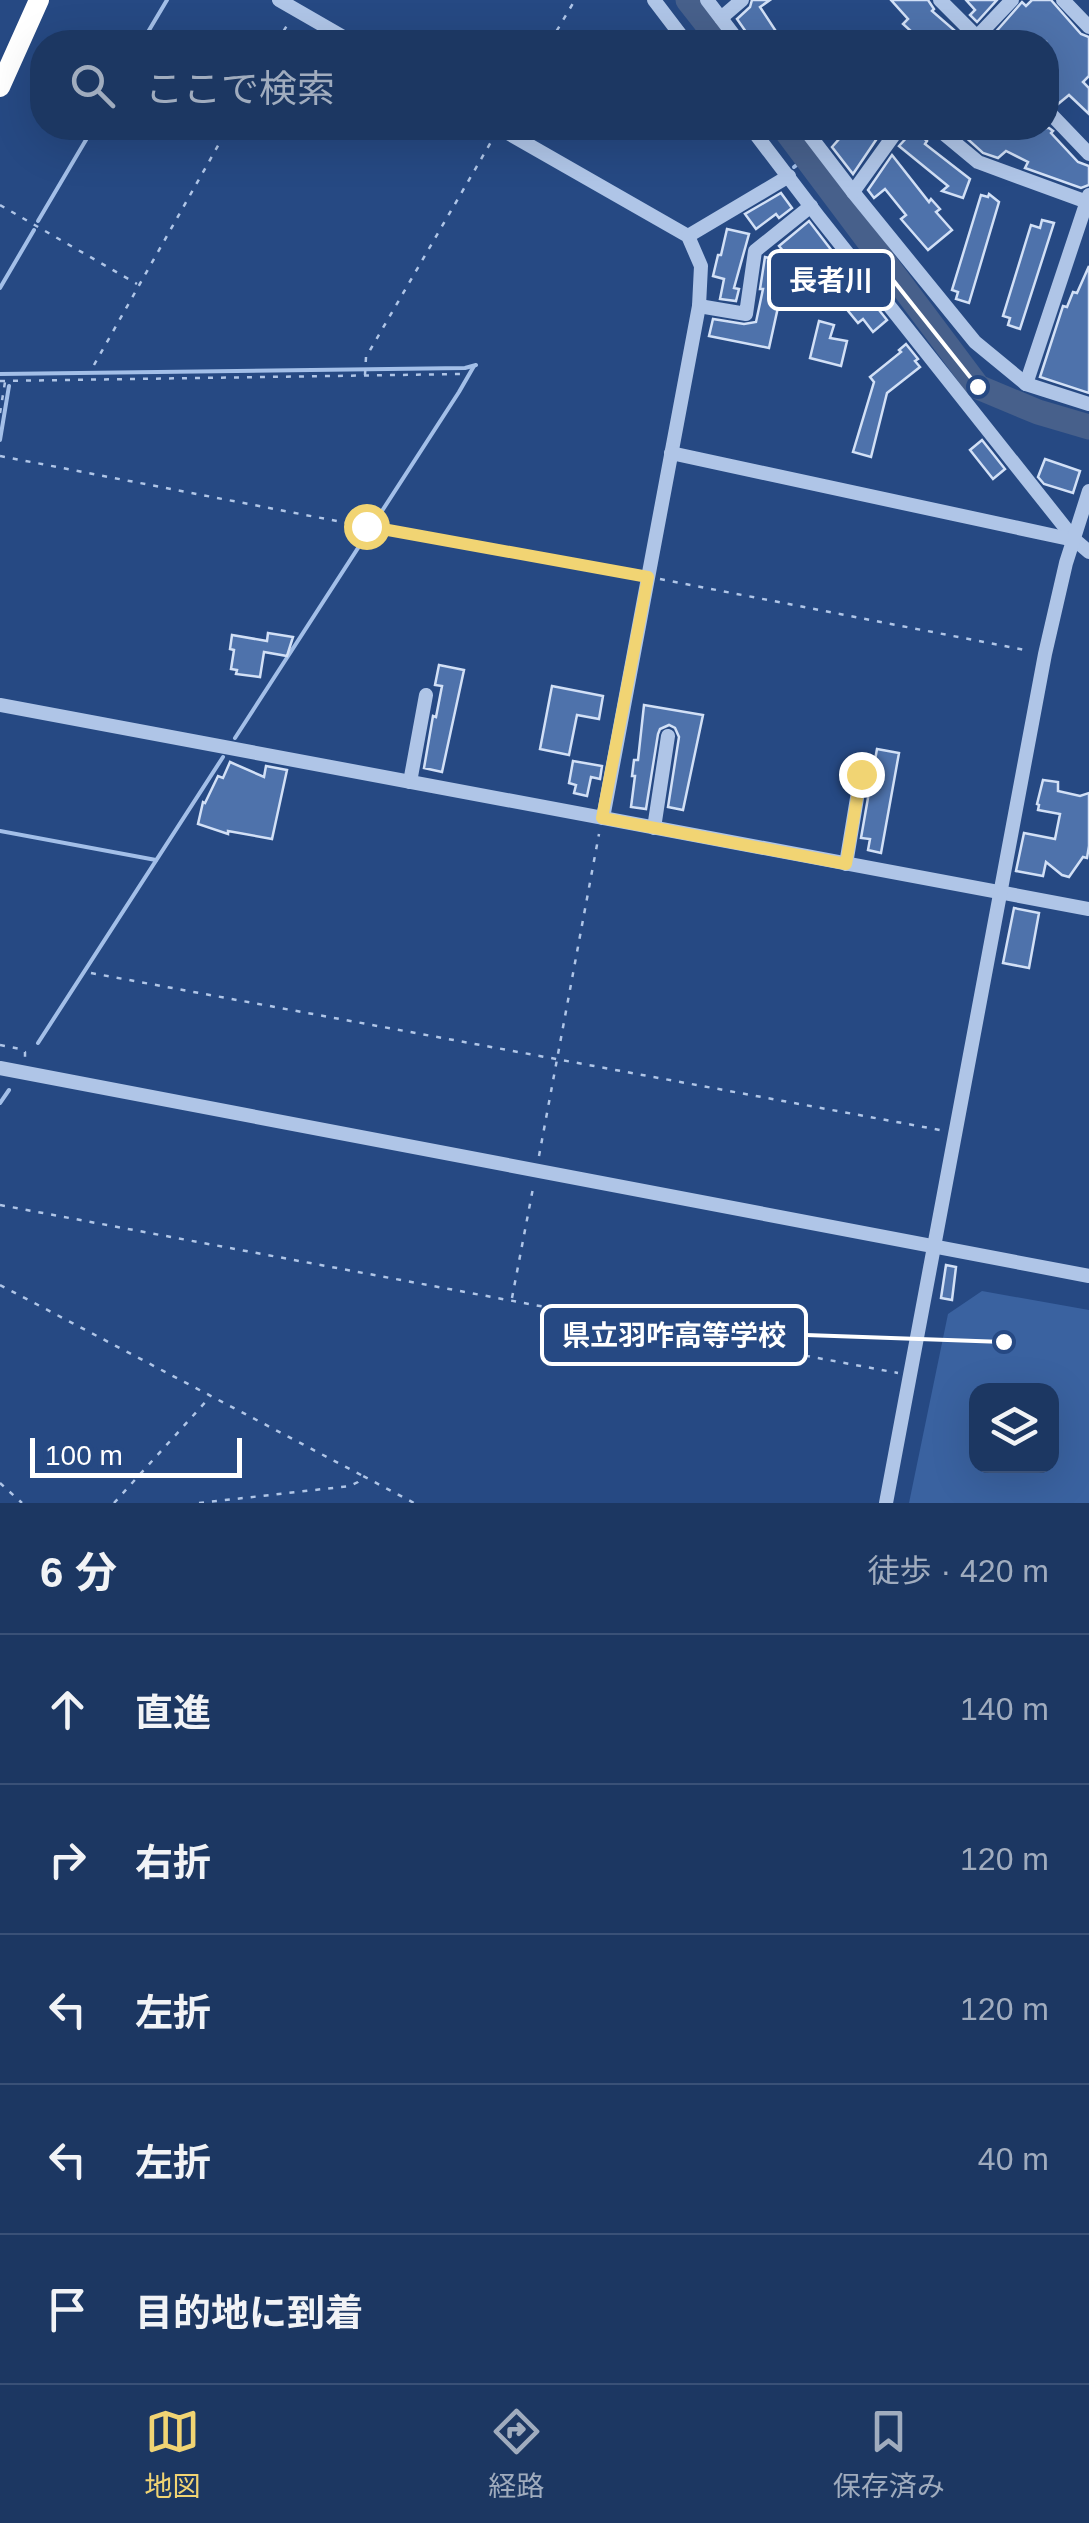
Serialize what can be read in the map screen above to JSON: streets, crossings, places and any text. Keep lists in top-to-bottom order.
{
  "places": ["長者川", "県立羽咋高等学校"],
  "scale_bar": "100 m",
  "page": {
    "search": "ここで検索",
    "scale": "100 m",
    "heading": ["6 分", "徒歩 · 420 m"],
    "list": [
      ["直進", "140 m"],
      ["右折", "120 m"],
      ["左折", "120 m"],
      ["左折", "40 m"],
      "目的地に到着"
    ],
    "nav": ["地図", "経路", "保存済み"]
  }
}
